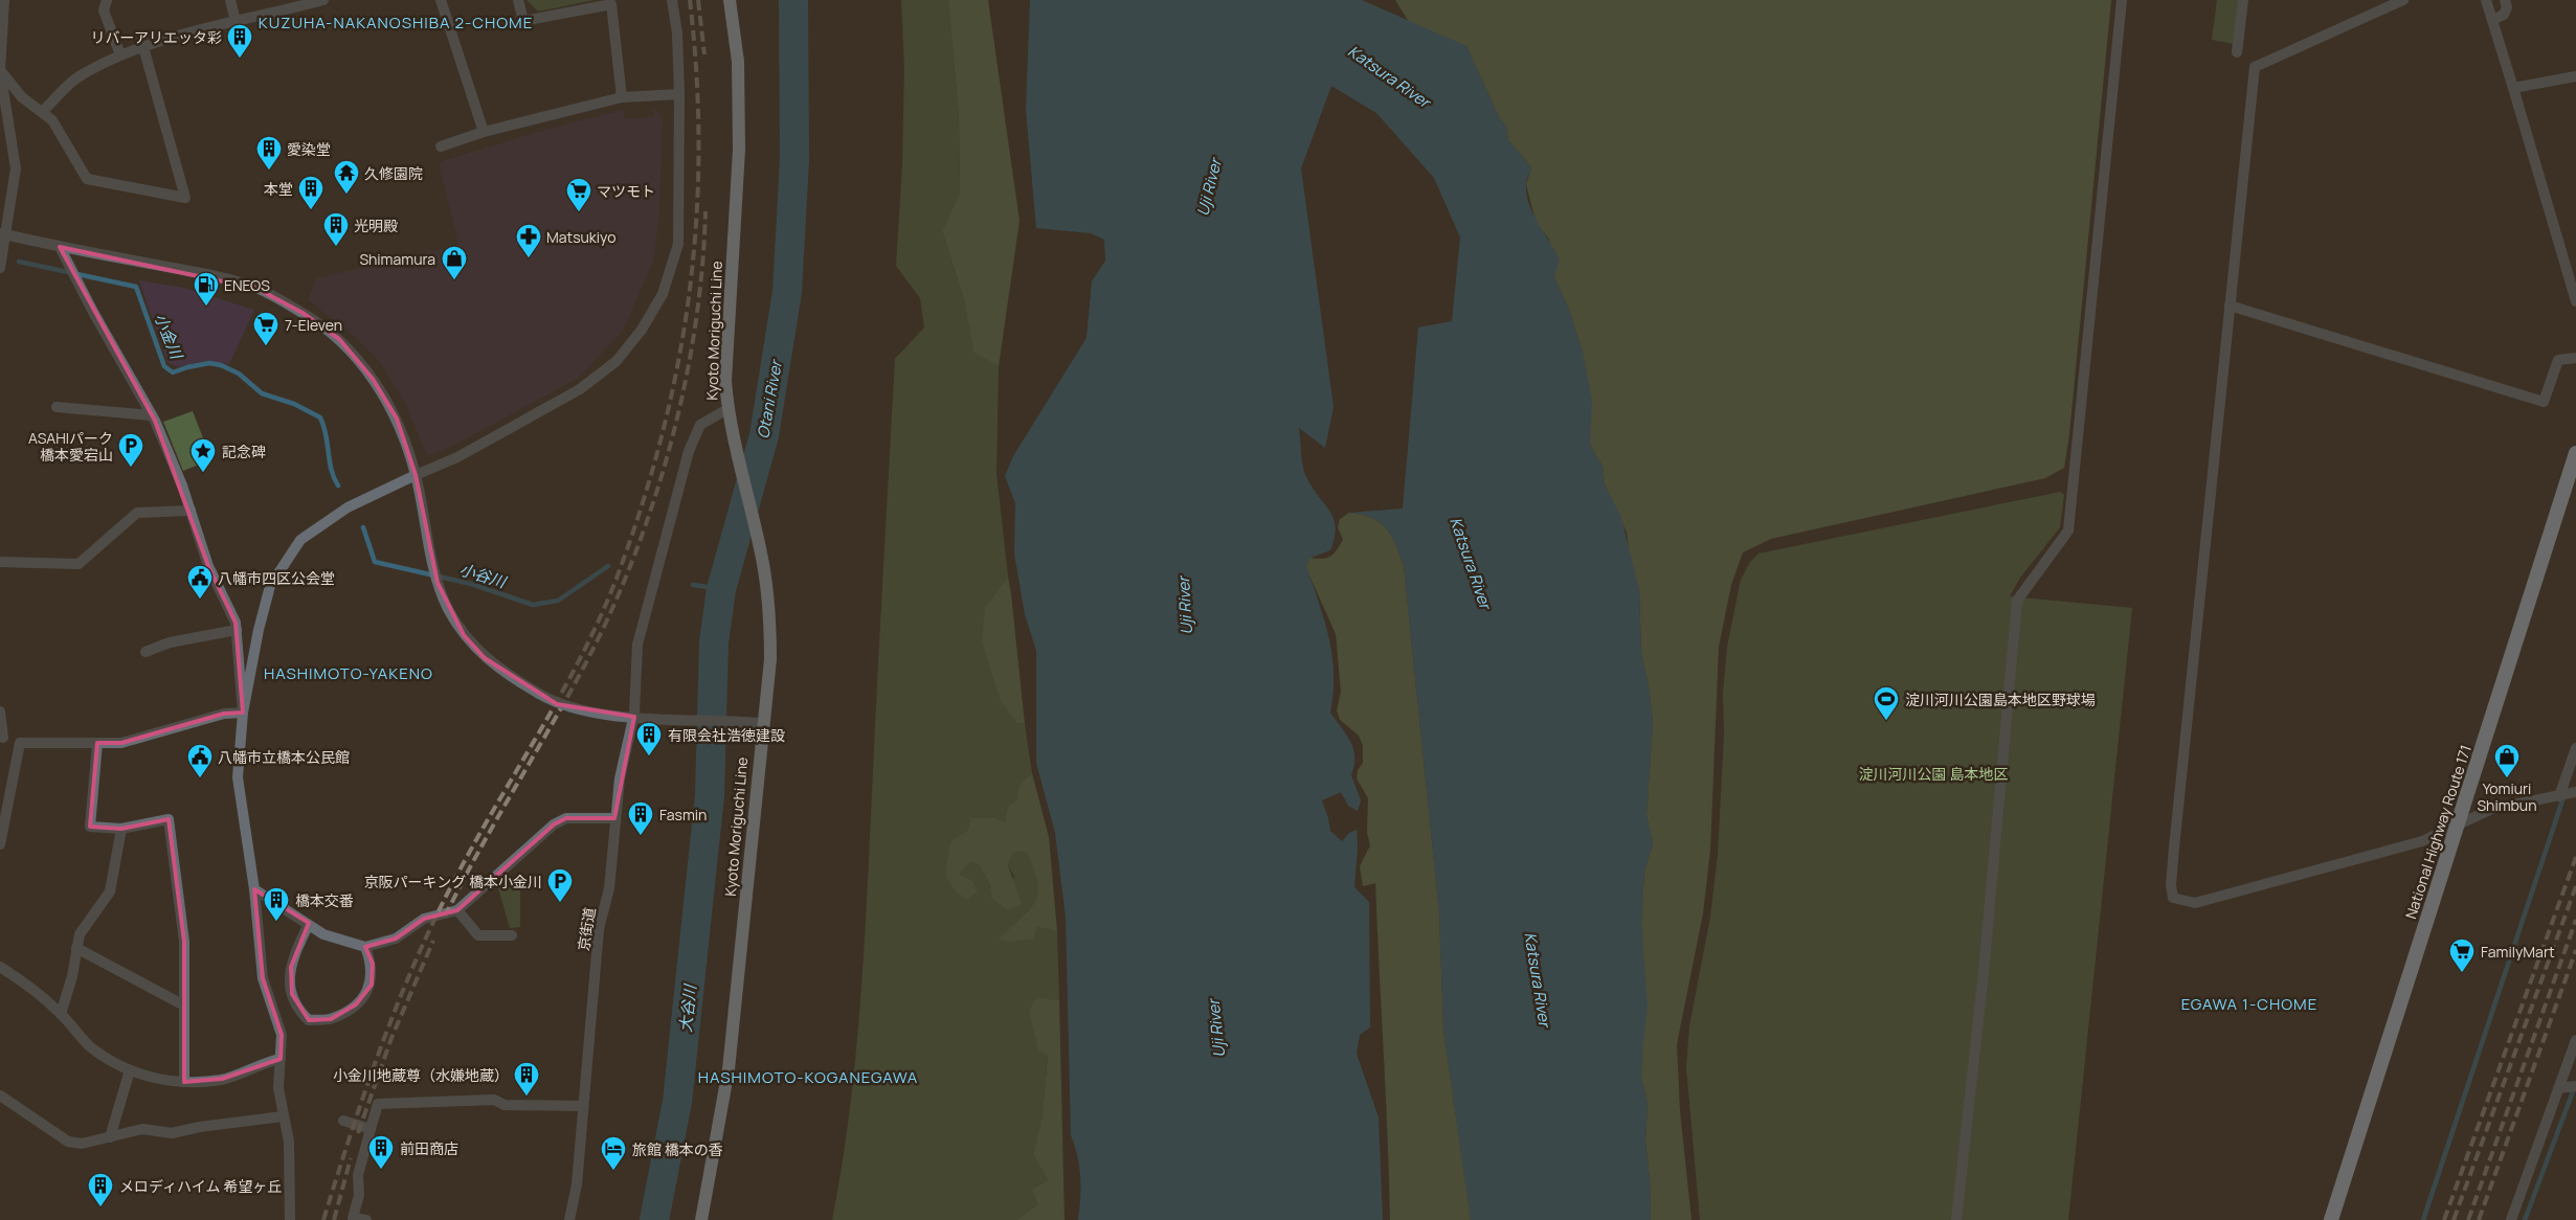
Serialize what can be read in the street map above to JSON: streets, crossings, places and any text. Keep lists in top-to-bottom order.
{
  "streets": {
    "highway": ["National Highway Route 171"],
    "main road": ["Kyoto Moriguchi Line"],
    "street": ["京街道"]
  },
  "crossings": [
    ["Kyoto Moriguchi Line", "京街道"]
  ],
  "districts": [
    "KUZUHA-NAKANOSHIBA 2-CHOME",
    "HASHIMOTO-YAKENO",
    "EGAWA 1-CHOME",
    "HASHIMOTO-KOGANEGAWA"
  ],
  "water": [
    "Katsura River",
    "Uji River",
    "小金川",
    "Otani River",
    "小谷川",
    "大谷川"
  ],
  "parks": ["淀川河川公園 島本地区"],
  "places": {
    "building": [
      "リバーアリエッタ彩",
      "愛染堂",
      "本堂",
      "光明殿",
      "有限会社浩徳建設",
      "Fasmin",
      "橋本交番",
      "小金川地蔵尊（水嫌地蔵）",
      "前田商店",
      "メロディハイム 希望ヶ丘"
    ],
    "temple": ["久修園院"],
    "supermarket": ["マツモト", "7-Eleven", "FamilyMart"],
    "pharmacy": ["Matsukiyo"],
    "shop": ["Shimamura", "Yomiuri Shimbun"],
    "fuel station": ["ENEOS"],
    "parking": ["ASAHIパーク 橋本愛宕山", "京阪パーキング 橋本小金川"],
    "place": ["記念碑"],
    "public building": ["八幡市四区公会堂", "八幡市立橋本公民館"],
    "sports": ["淀川河川公園島本地区野球場"],
    "hotel": ["旅館 橋本の香"]
  }
}
